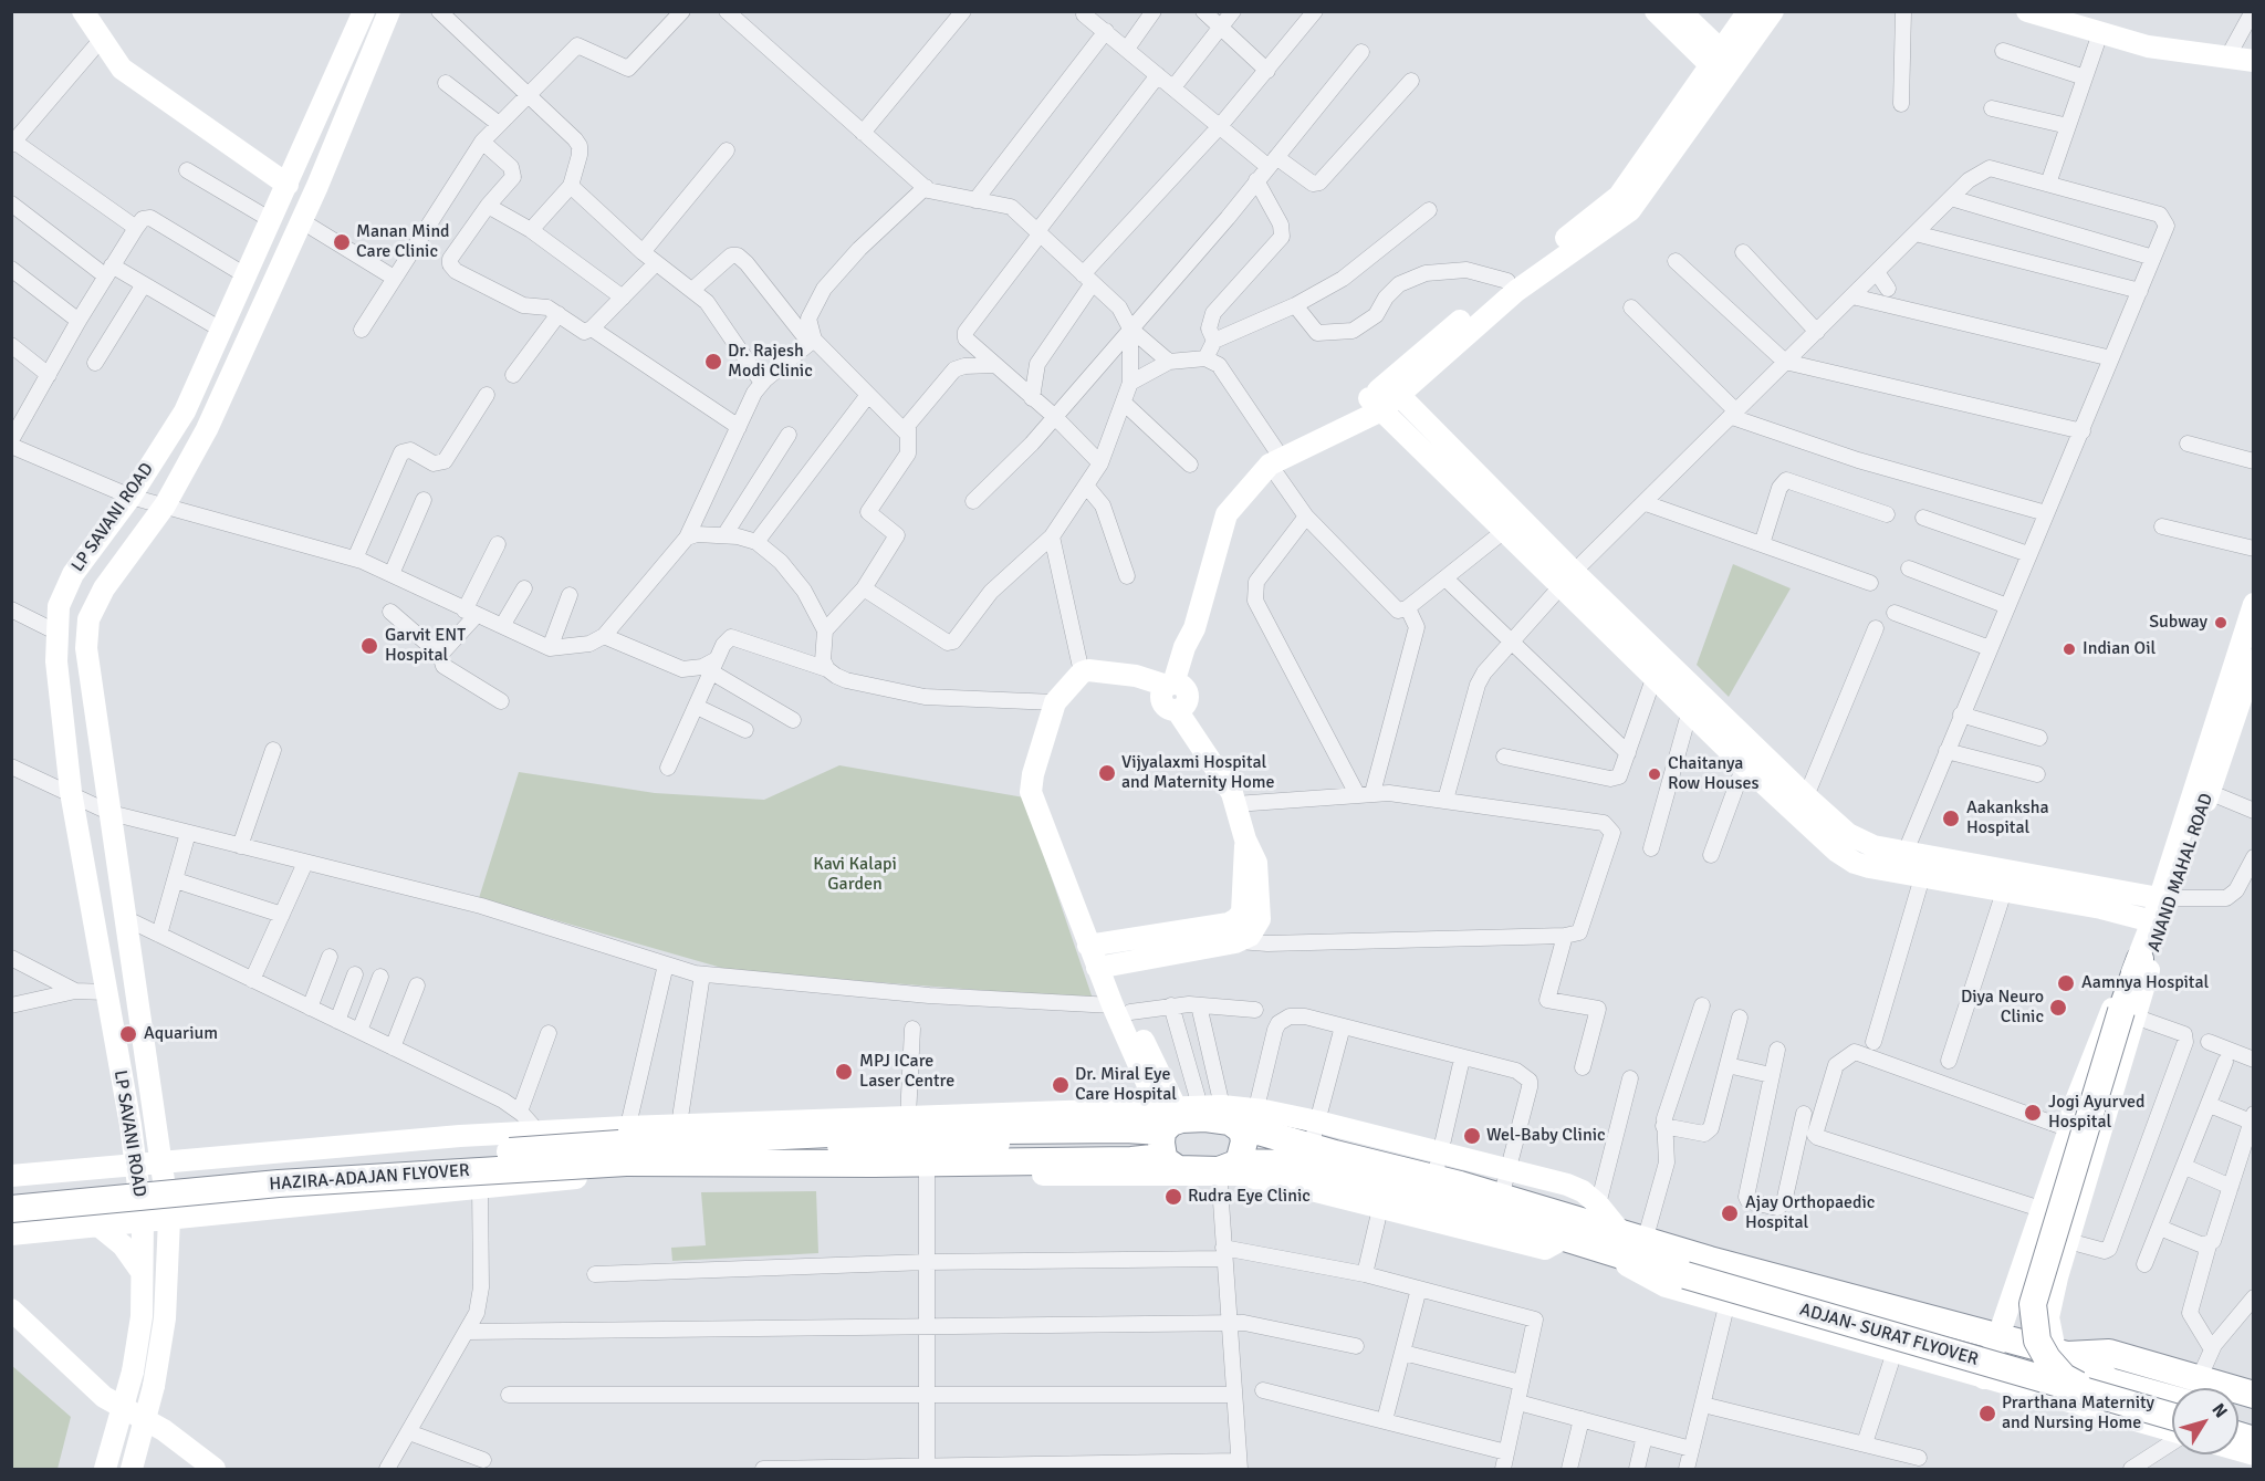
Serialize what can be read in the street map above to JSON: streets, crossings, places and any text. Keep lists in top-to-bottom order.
{
  "streets": {
    "highway": ["HAZIRA-ADAJAN FLYOVER", "ADJAN- SURAT FLYOVER"],
    "street": ["LP SAVANI ROAD", "ANAND MAHAL ROAD"]
  },
  "crossings": [
    ["ANAND MAHAL ROAD", "ADJAN- SURAT FLYOVER"]
  ],
  "parks": ["Kavi Kalapi Garden"],
  "places": [
    "Manan Mind Care Clinic",
    "Dr. Rajesh Modi Clinic",
    "Subway",
    "Garvit ENT Hospital",
    "Indian Oil",
    "Vijyalaxmi Hospital and Maternity Home",
    "Chaitanya Row Houses",
    "Aakanksha Hospital",
    "Aamnya Hospital",
    "Diya Neuro Clinic",
    "Aquarium",
    "MPJ ICare Laser Centre",
    "Dr. Miral Eye Care Hospital",
    "Jogi Ayurved Hospital",
    "Wel-Baby Clinic",
    "Rudra Eye Clinic",
    "Ajay Orthopaedic Hospital",
    "Prarthana Maternity and Nursing Home"
  ],
  "north": "top right"
}
